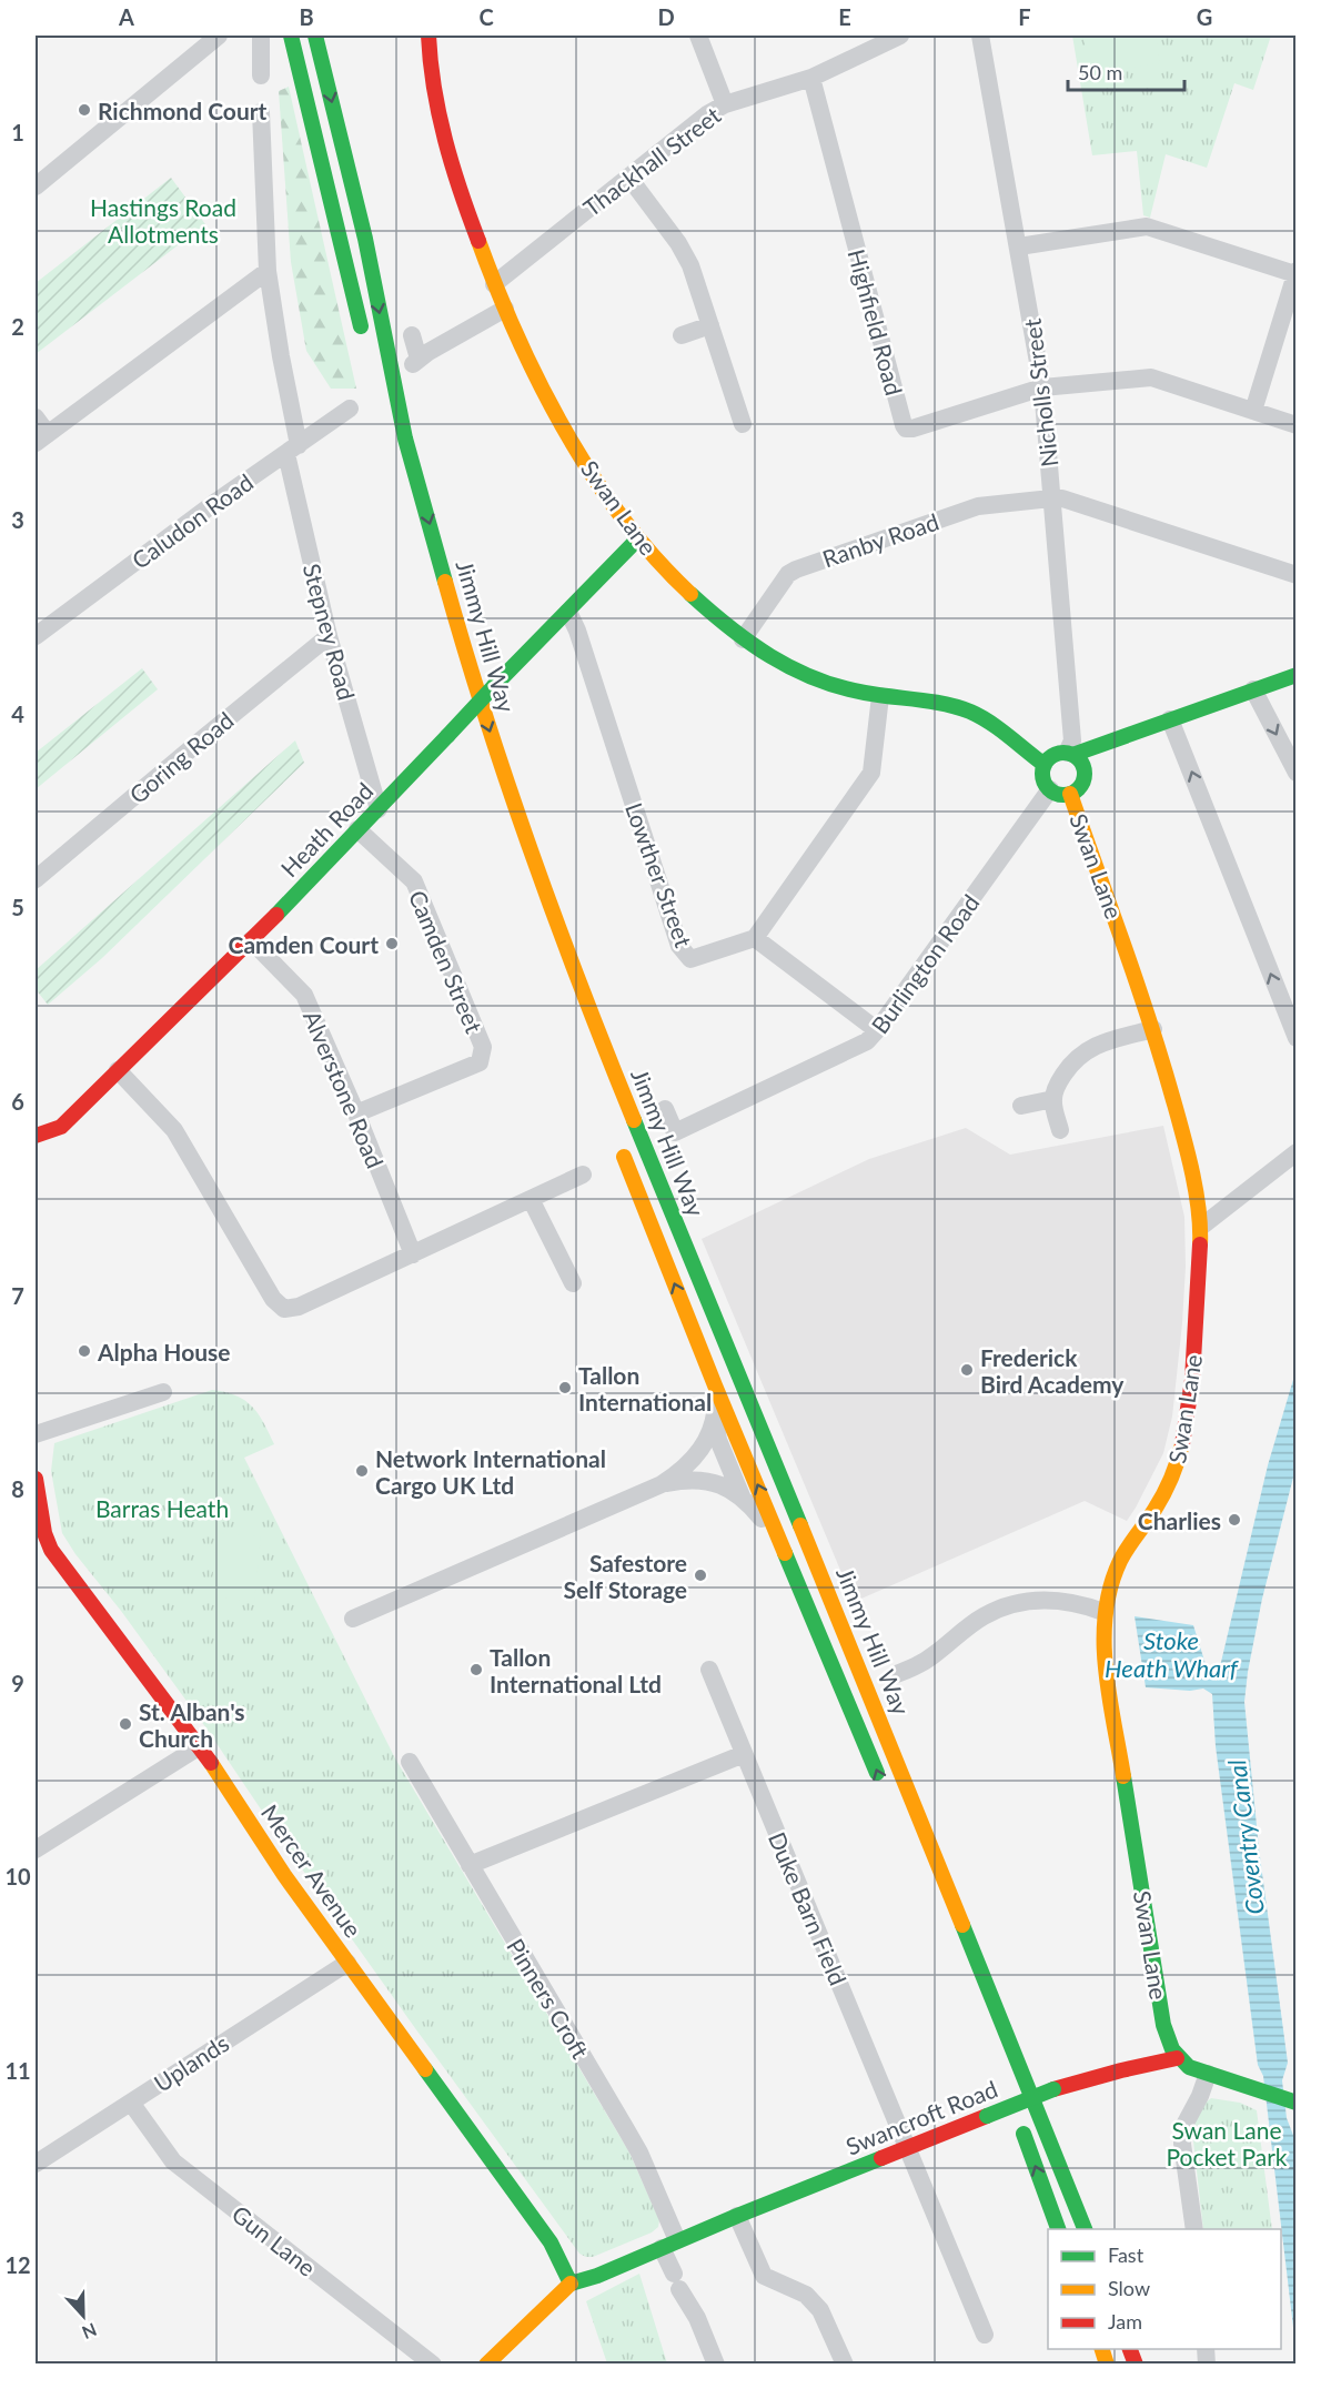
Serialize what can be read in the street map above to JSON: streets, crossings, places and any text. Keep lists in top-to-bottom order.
{
  "streets": {
    "main road": [
      "Swan Lane",
      "Jimmy Hill Way",
      "Heath Road",
      "Mercer Avenue",
      "Swancroft Road"
    ],
    "street": [
      "Thackhall Street",
      "Highfield Road",
      "Nicholls Street",
      "Caludon Road",
      "Ranby Road",
      "Stepney Road",
      "Goring Road",
      "Lowther Street",
      "Camden Street",
      "Burlington Road",
      "Alverstone Road",
      "Duke Barn Field",
      "Pinners Croft",
      "Uplands",
      "Gun Lane"
    ]
  },
  "crossings": [
    ["Thackhall Street", "Highfield Road"],
    ["Thackhall Street", "Swan Lane"],
    ["Highfield Road", "Nicholls Street"],
    ["Nicholls Street", "Swan Lane"],
    ["Nicholls Street", "Ranby Road"],
    ["Nicholls Street", "Burlington Road"],
    ["Swan Lane", "Ranby Road"],
    ["Swan Lane", "Heath Road"],
    ["Swan Lane", "Burlington Road"],
    ["Swan Lane", "Swancroft Road"],
    ["Caludon Road", "Stepney Road"],
    ["Stepney Road", "Goring Road"],
    ["Stepney Road", "Heath Road"],
    ["Heath Road", "Lowther Street"],
    ["Heath Road", "Camden Street"],
    ["Heath Road", "Alverstone Road"],
    ["Camden Street", "Alverstone Road"],
    ["Mercer Avenue", "Uplands"],
    ["Mercer Avenue", "Swancroft Road"],
    ["Duke Barn Field", "Swancroft Road"],
    ["Pinners Croft", "Swancroft Road"],
    ["Uplands", "Gun Lane"]
  ],
  "water": ["Stoke Heath Wharf", "Coventry Canal"],
  "parks": ["Hastings Road Allotments", "Barras Heath", "Swan Lane Pocket Park"],
  "places": [
    "Richmond Court",
    "Camden Court",
    "Alpha House",
    "Frederick Bird Academy",
    "Tallon International",
    "Network International Cargo UK Ltd",
    "Charlies",
    "Safestore Self Storage",
    "Tallon International Ltd",
    "St. Alban's Church"
  ],
  "legend": ["Fast", "Slow", "Jam"],
  "scale_bar": "50 m",
  "north": "bottom",
  "grid": {
    "columns": [
      "A",
      "B",
      "C",
      "D",
      "E",
      "F",
      "G"
    ],
    "rows": [
      "1",
      "2",
      "3",
      "4",
      "5",
      "6",
      "7",
      "8",
      "9",
      "10",
      "11",
      "12"
    ]
  }
}
